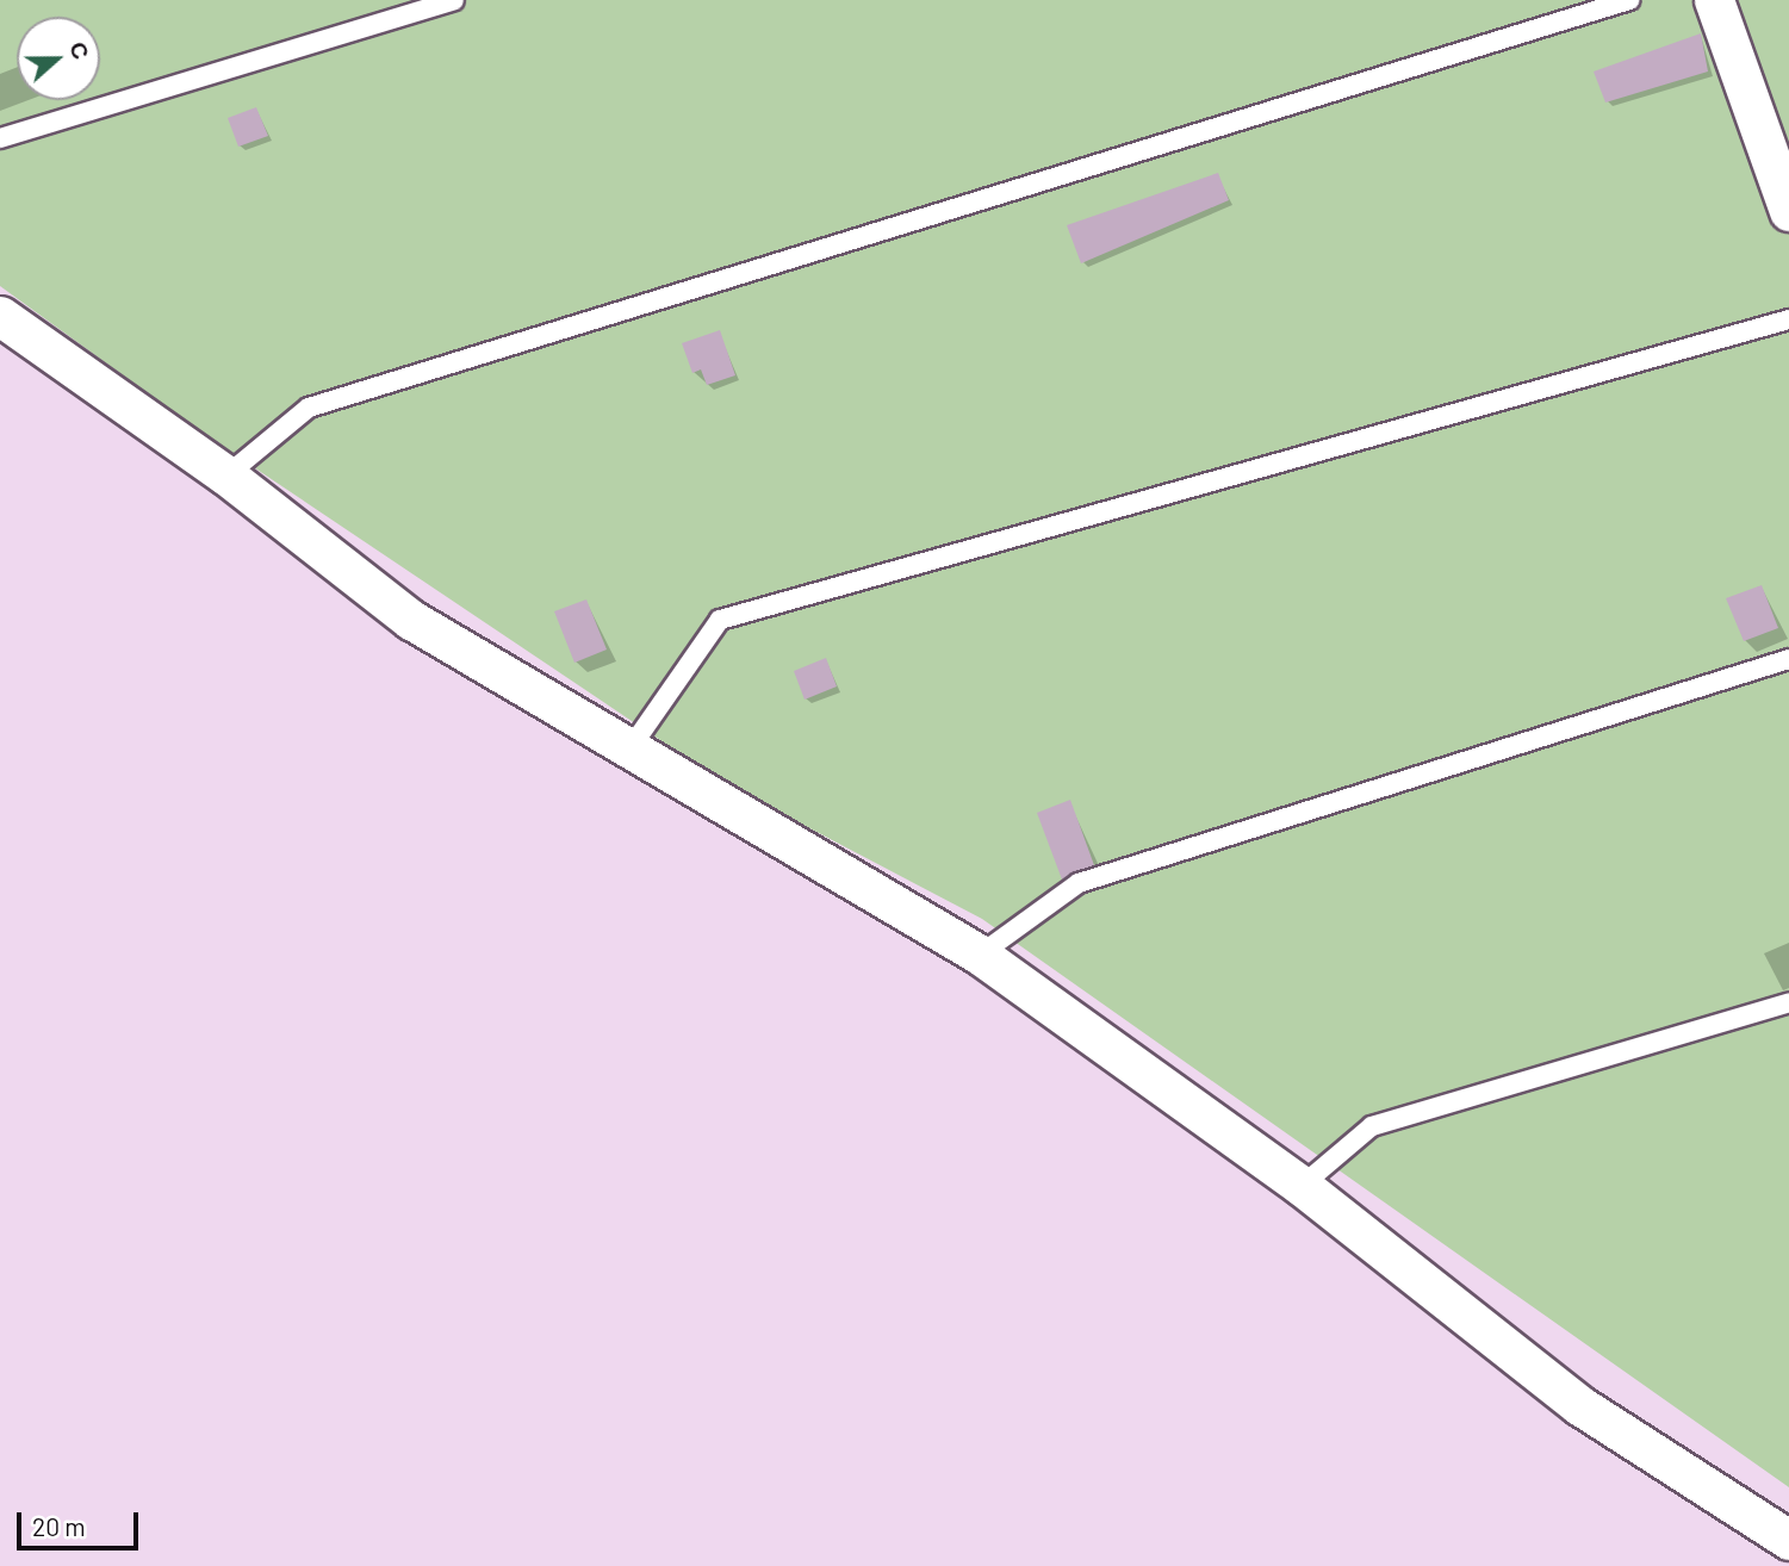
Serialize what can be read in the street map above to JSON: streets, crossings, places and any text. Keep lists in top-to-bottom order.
{
  "scale_bar": "20 m",
  "north": "right"
}
